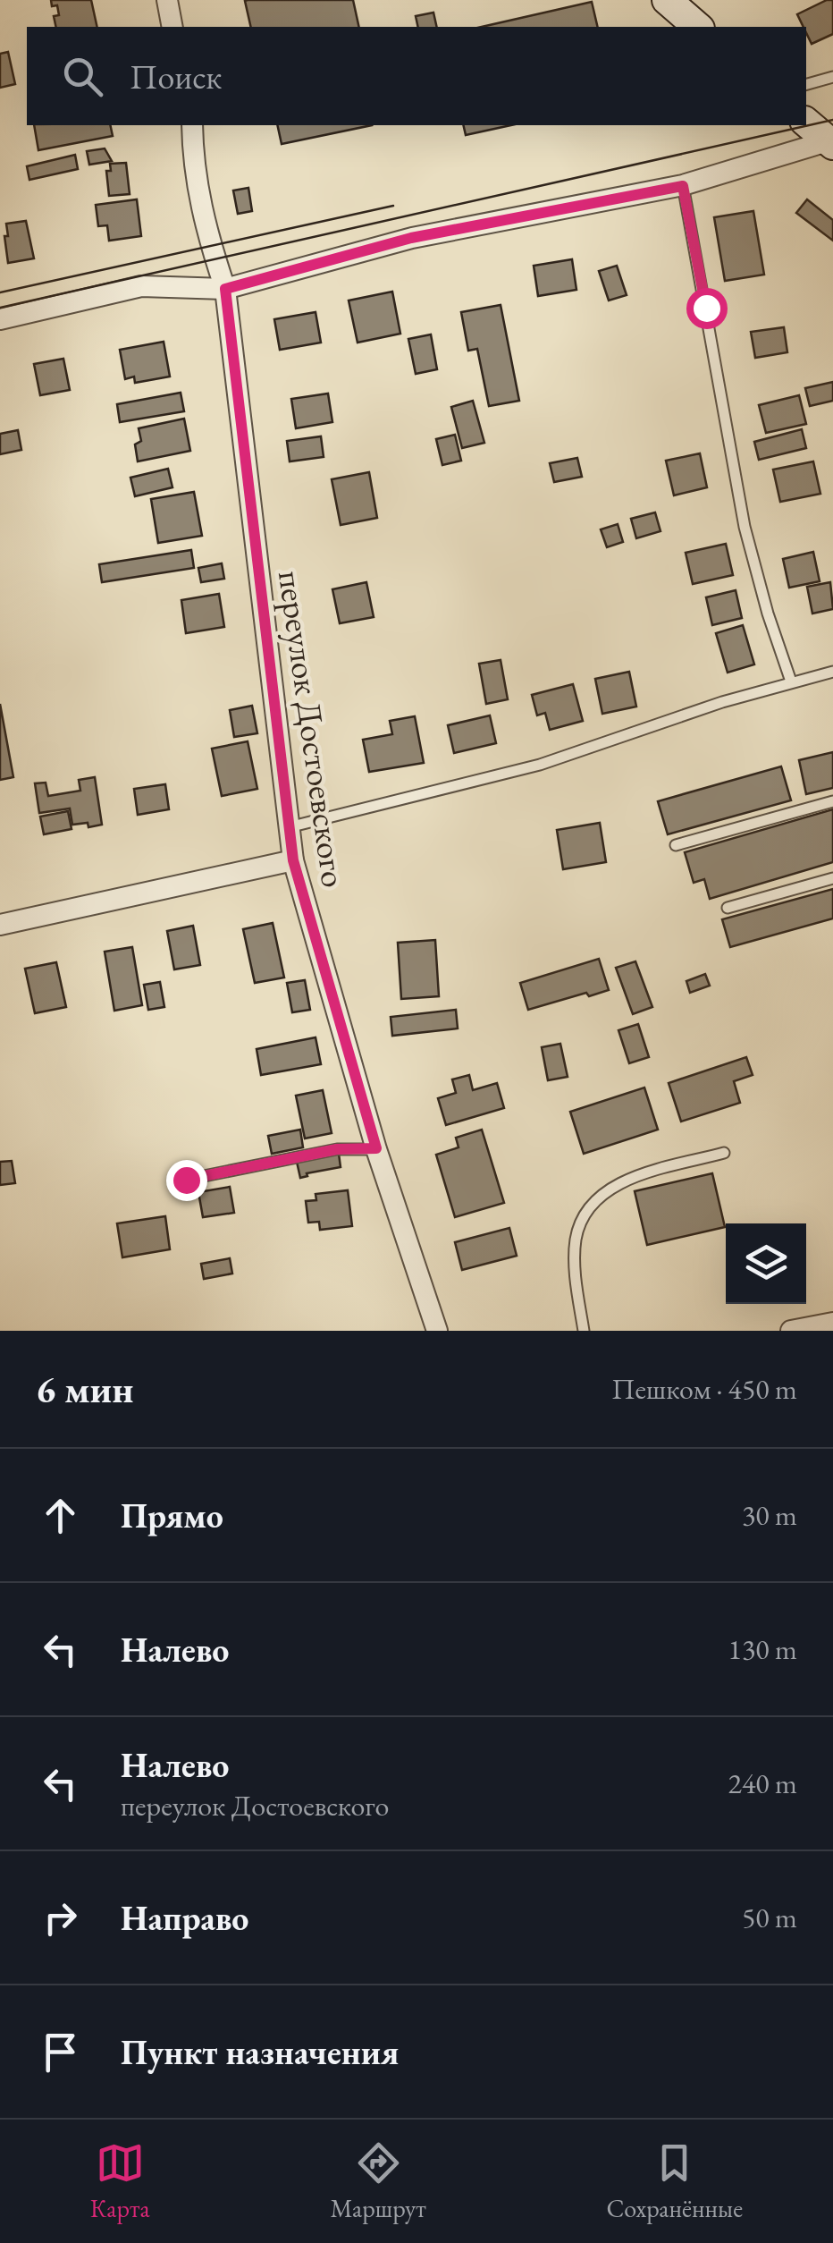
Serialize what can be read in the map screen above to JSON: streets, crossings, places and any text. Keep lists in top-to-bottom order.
{
  "streets": {
    "street": ["переулок Достоевского"]
  },
  "page": {
    "search": "Поиск",
    "heading": ["6 мин", "Пешком · 450 m"],
    "list": [
      ["Прямо", "30 m"],
      ["Налево", "130 m"],
      ["Налево", "переулок Достоевского", "240 m"],
      ["Направо", "50 m"],
      "Пункт назначения"
    ],
    "nav": ["Карта", "Маршрут", "Сохранённые"]
  }
}
